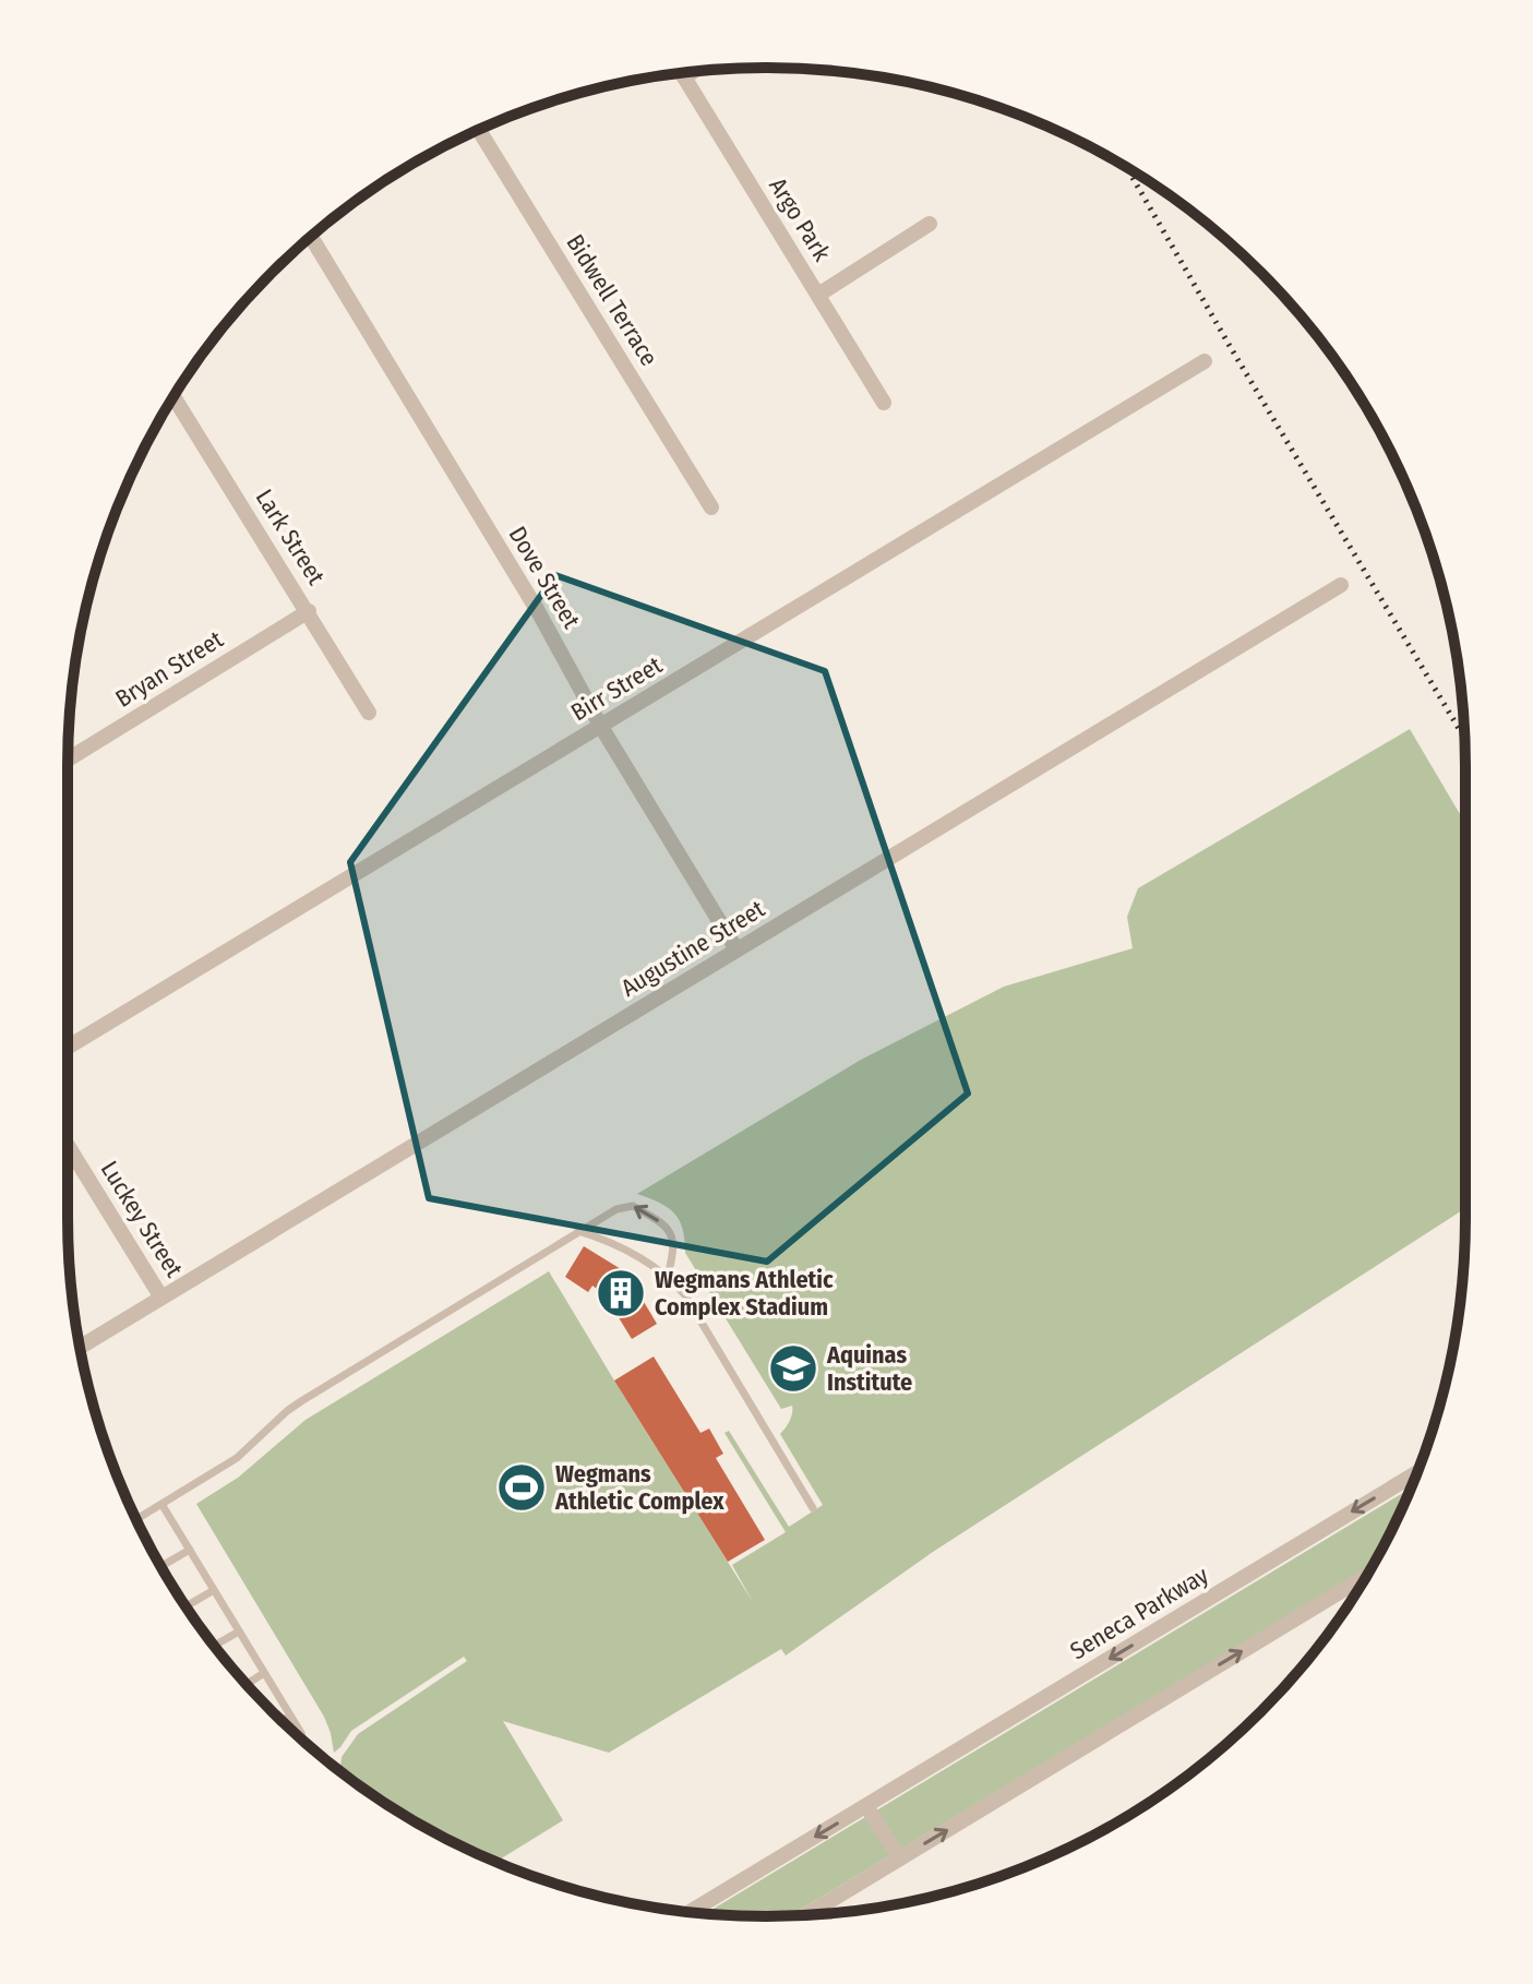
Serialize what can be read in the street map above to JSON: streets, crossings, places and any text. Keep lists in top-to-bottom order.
{
  "streets": {
    "street": [
      "Argo Park",
      "Bidwell Terrace",
      "Lark Street",
      "Dove Street",
      "Bryan Street",
      "Birr Street",
      "Augustine Street",
      "Luckey Street",
      "Seneca Parkway"
    ]
  },
  "crossings": [
    ["Lark Street", "Bryan Street"],
    ["Dove Street", "Birr Street"],
    ["Dove Street", "Augustine Street"],
    ["Augustine Street", "Luckey Street"]
  ],
  "places": {
    "building": ["Wegmans Athletic Complex Stadium"],
    "school or university": ["Aquinas Institute"],
    "sports": ["Wegmans Athletic Complex"]
  }
}
